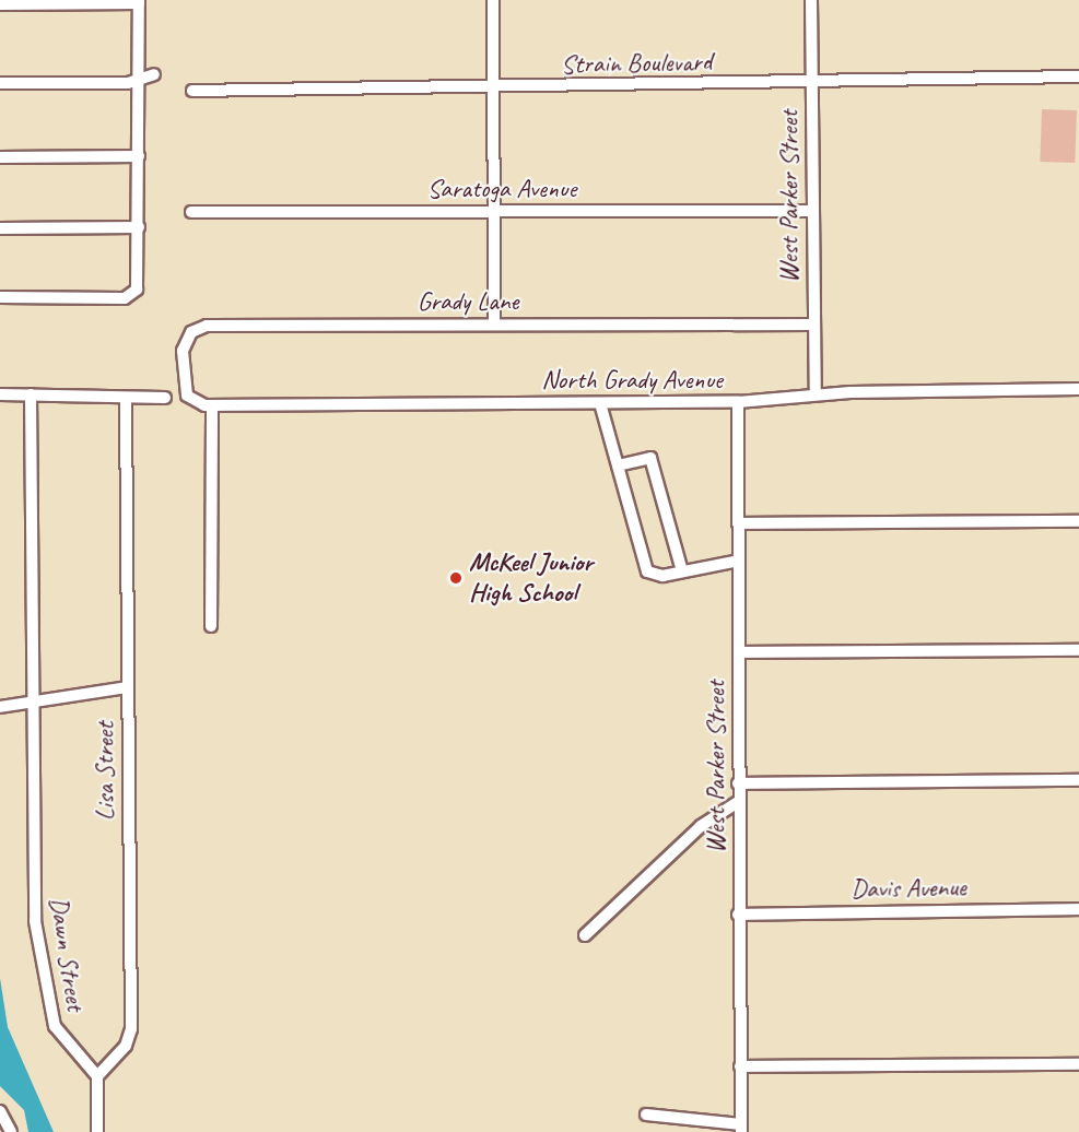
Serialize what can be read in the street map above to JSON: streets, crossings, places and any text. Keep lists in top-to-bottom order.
{
  "streets": {
    "street": [
      "Strain Boulevard",
      "Saratoga Avenue",
      "West Parker Street",
      "Grady Lane",
      "North Grady Avenue",
      "Lisa Street",
      "Davis Avenue",
      "Dawn Street"
    ]
  },
  "crossings": [
    ["Strain Boulevard", "West Parker Street"],
    ["Saratoga Avenue", "West Parker Street"],
    ["West Parker Street", "Grady Lane"],
    ["West Parker Street", "North Grady Avenue"],
    ["West Parker Street", "Davis Avenue"],
    ["Grady Lane", "North Grady Avenue"],
    ["Lisa Street", "Dawn Street"]
  ],
  "places": ["McKeel Junior High School"]
}
